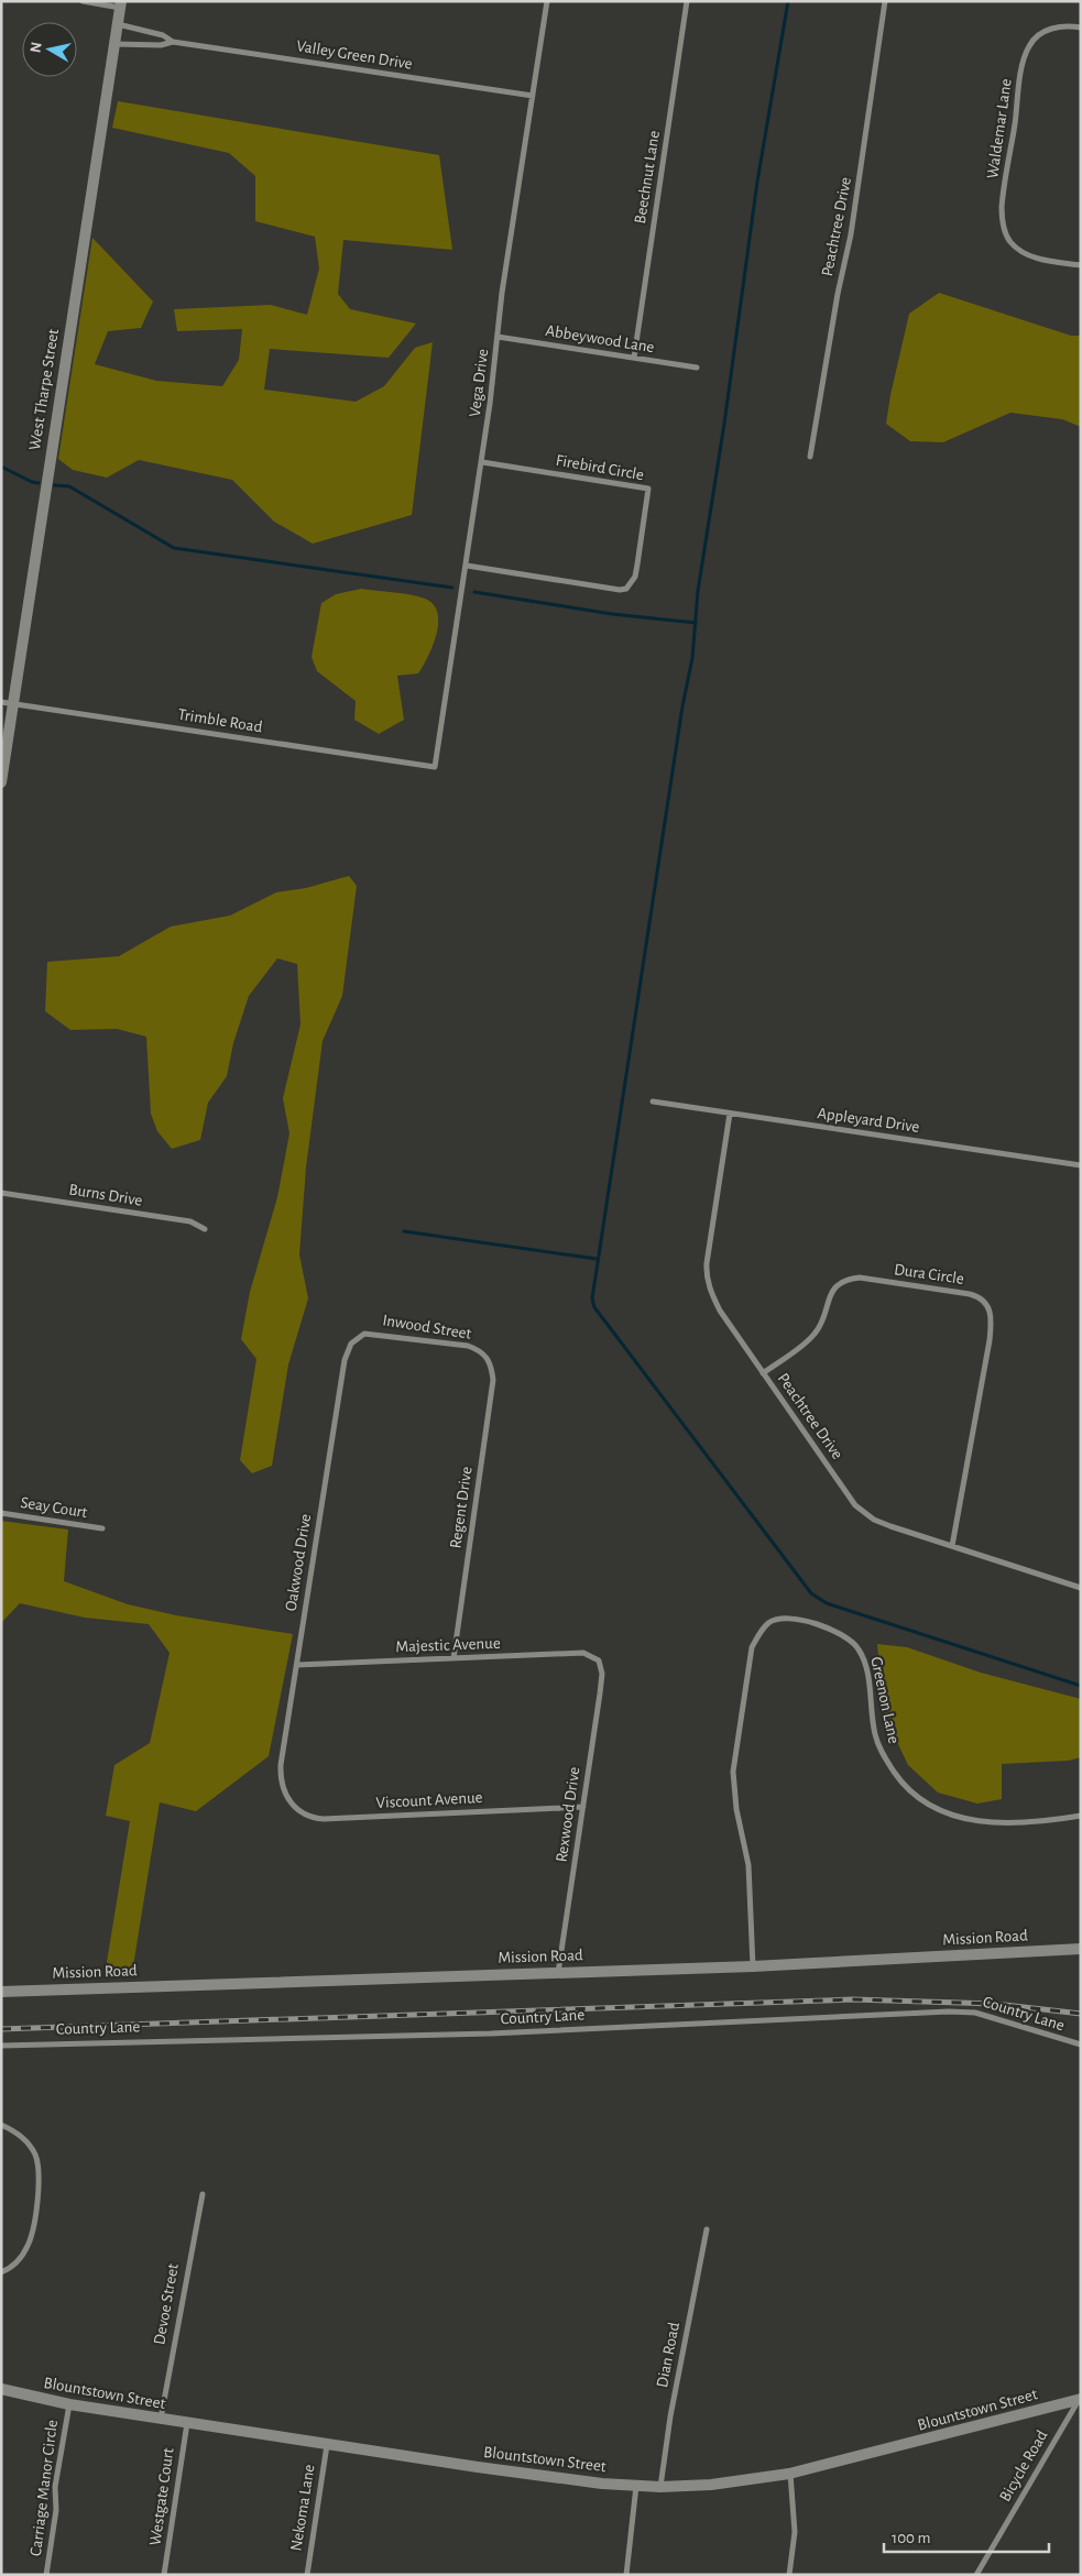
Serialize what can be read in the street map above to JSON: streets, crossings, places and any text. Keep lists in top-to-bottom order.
{
  "streets": {
    "main road": ["West Tharpe Street", "Mission Road", "Blountstown Street"],
    "street": [
      "Valley Green Drive",
      "Waldemar Lane",
      "Beechnut Lane",
      "Peachtree Drive",
      "Abbeywood Lane",
      "Vega Drive",
      "Firebird Circle",
      "Trimble Road",
      "Appleyard Drive",
      "Burns Drive",
      "Dura Circle",
      "Inwood Street",
      "Seay Court",
      "Regent Drive",
      "Oakwood Drive",
      "Majestic Avenue",
      "Greenon Lane",
      "Viscount Avenue",
      "Rexwood Drive",
      "Country Lane",
      "Devoe Street",
      "Dian Road",
      "Bicycle Road",
      "Carriage Manor Circle",
      "Westgate Court",
      "Nekoma Lane"
    ]
  },
  "crossings": [
    ["Valley Green Drive", "Vega Drive"],
    ["Valley Green Drive", "West Tharpe Street"],
    ["Beechnut Lane", "Abbeywood Lane"],
    ["Peachtree Drive", "Appleyard Drive"],
    ["Peachtree Drive", "Dura Circle"],
    ["Abbeywood Lane", "Vega Drive"],
    ["Vega Drive", "Firebird Circle"],
    ["Vega Drive", "Trimble Road"],
    ["West Tharpe Street", "Trimble Road"],
    ["Inwood Street", "Regent Drive"],
    ["Inwood Street", "Oakwood Drive"],
    ["Regent Drive", "Majestic Avenue"],
    ["Oakwood Drive", "Majestic Avenue"],
    ["Oakwood Drive", "Viscount Avenue"],
    ["Majestic Avenue", "Rexwood Drive"],
    ["Greenon Lane", "Mission Road"],
    ["Viscount Avenue", "Rexwood Drive"],
    ["Rexwood Drive", "Mission Road"],
    ["Devoe Street", "Blountstown Street"],
    ["Dian Road", "Blountstown Street"],
    ["Blountstown Street", "Bicycle Road"],
    ["Blountstown Street", "Carriage Manor Circle"],
    ["Blountstown Street", "Westgate Court"],
    ["Blountstown Street", "Nekoma Lane"]
  ],
  "scale_bar": "100 m",
  "north": "left"
}
